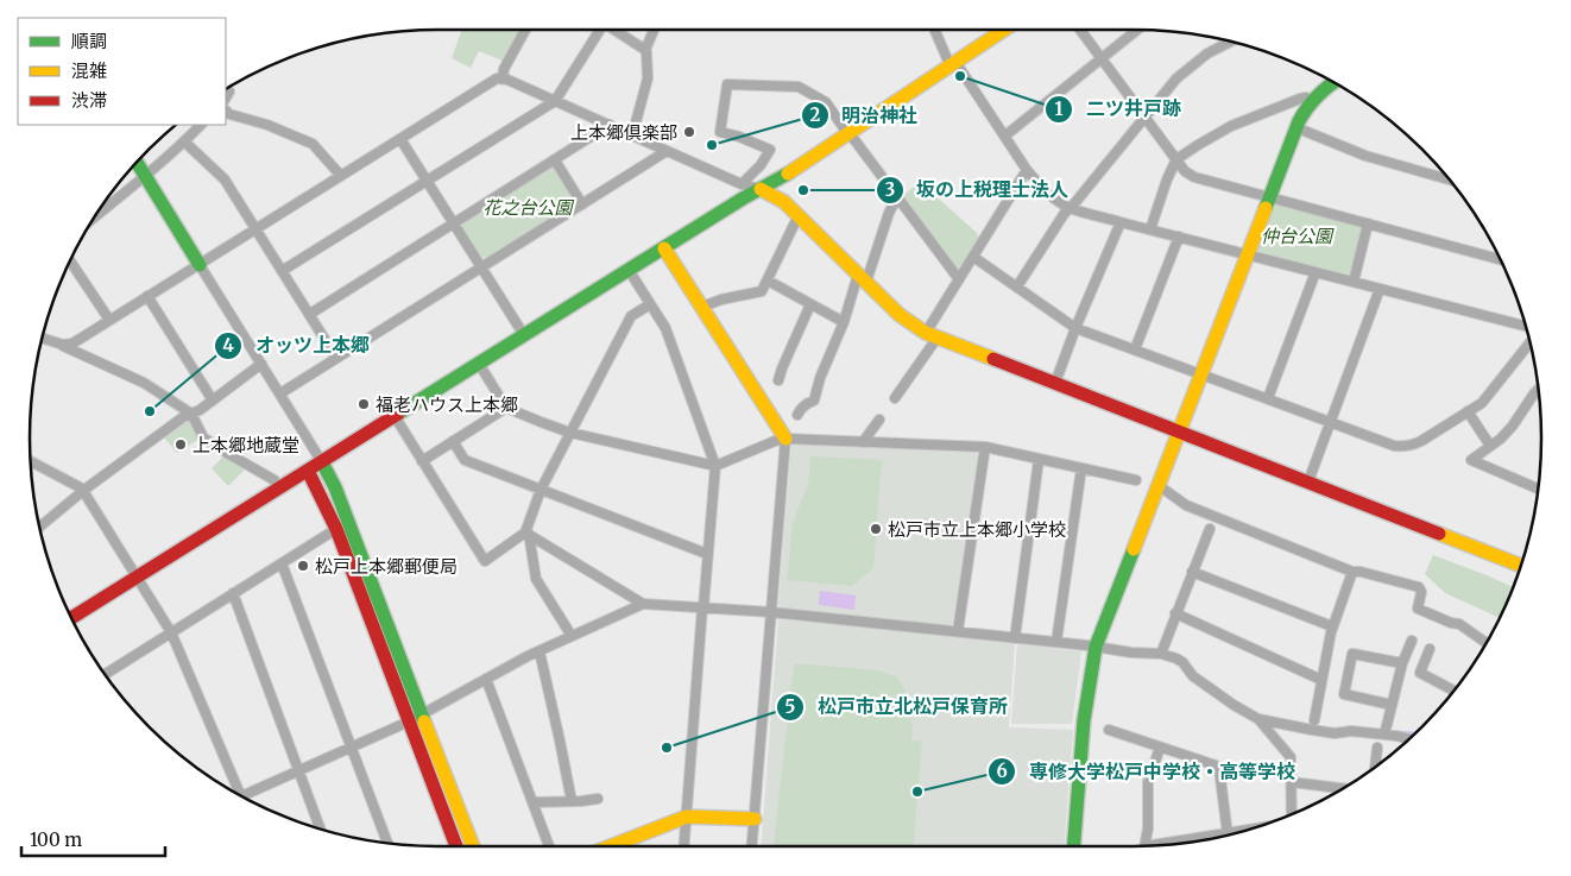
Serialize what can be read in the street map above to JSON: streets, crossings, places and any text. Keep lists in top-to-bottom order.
{
  "parks": ["花之台公園", "仲台公園"],
  "places": [
    "二ツ井戸跡",
    "上本郷倶楽部",
    "明治神社",
    "坂の上税理士法人",
    "福老ハウス上本郷",
    "オッツ上本郷",
    "上本郷地蔵堂",
    "松戸市立上本郷小学校",
    "松戸上本郷郵便局",
    "松戸市立北松戸保育所",
    "専修大学松戸中学校・高等学校"
  ],
  "legend": ["順調", "混雑", "渋滞"],
  "scale_bar": "100 m"
}
